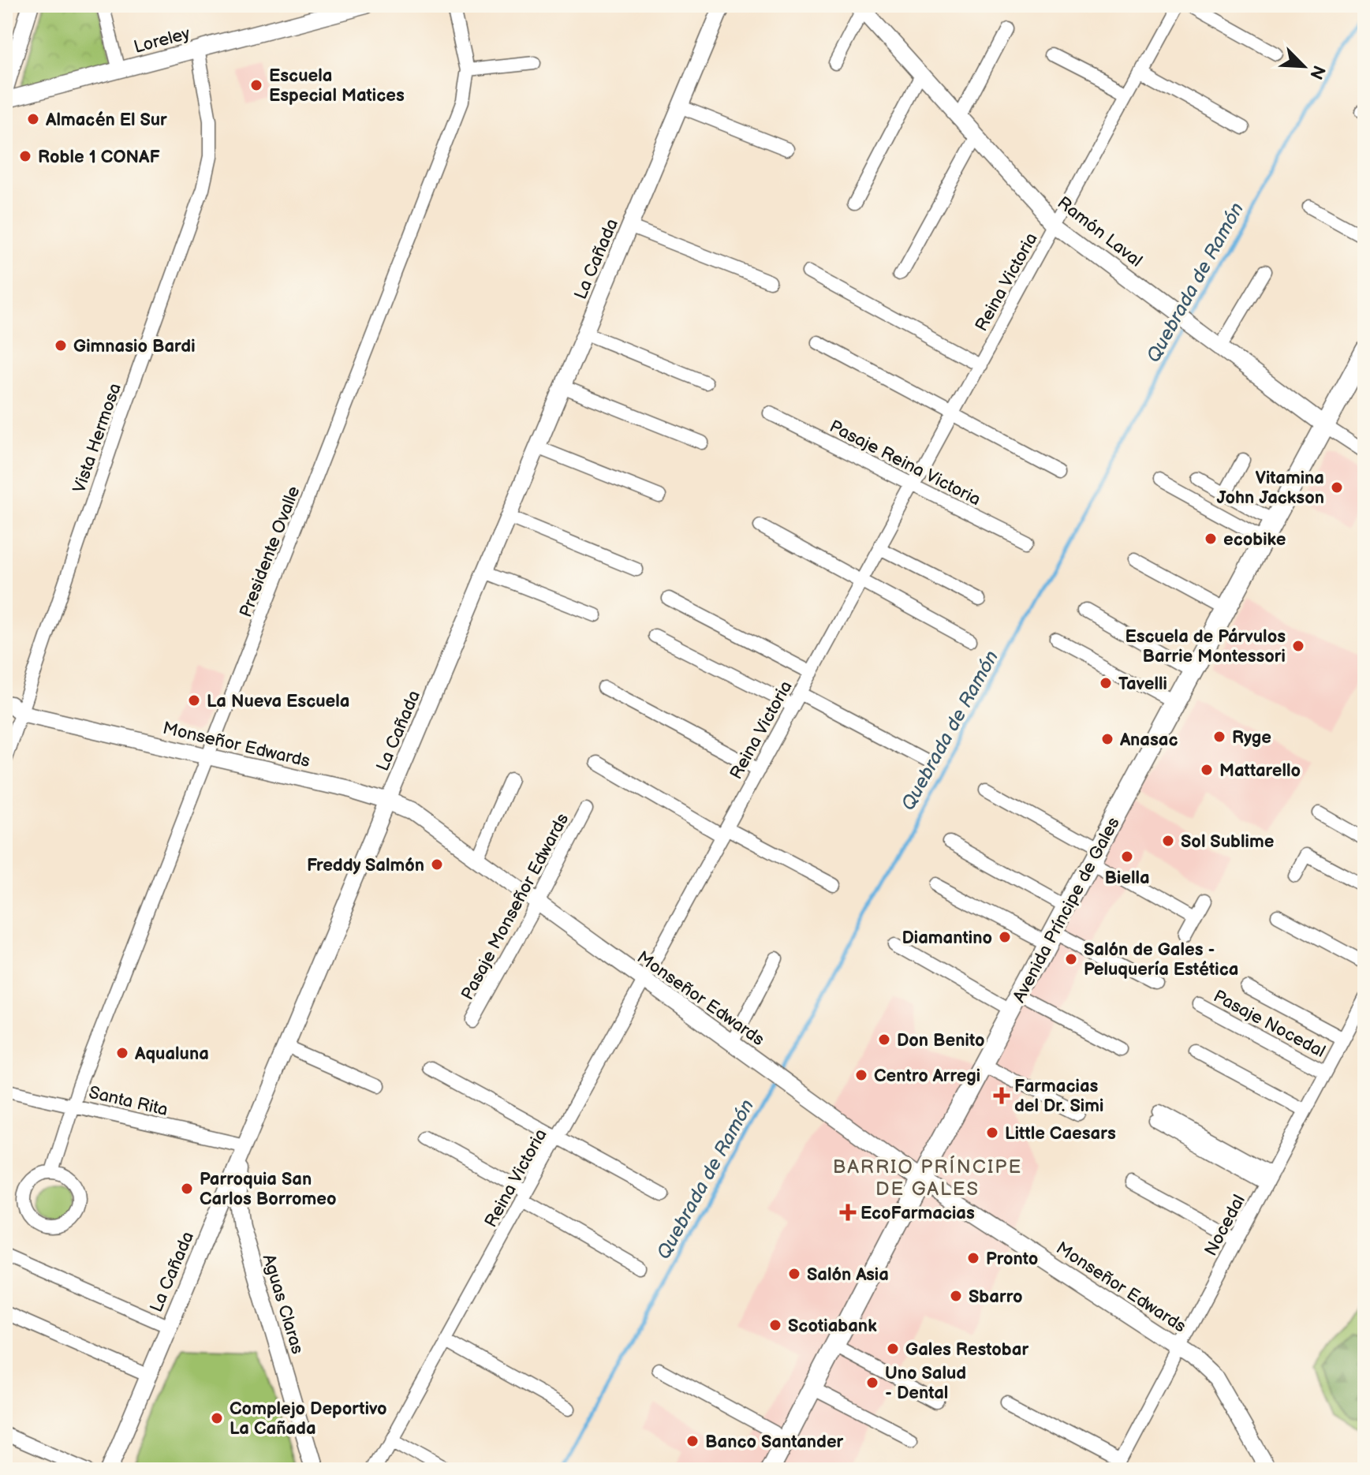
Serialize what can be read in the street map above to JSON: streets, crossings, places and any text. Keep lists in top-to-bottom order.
{
  "streets": {
    "main road": ["Avenida Príncipe de Gales"],
    "street": [
      "Loreley",
      "Ramón Laval",
      "La Cañada",
      "Reina Victoria",
      "Vista Hermosa",
      "Pasaje Reina Victoria",
      "Presidente Ovalle",
      "Monseñor Edwards",
      "Pasaje Monseñor Edwards",
      "Pasaje Nocedal",
      "Santa Rita",
      "Nocedal",
      "Aguas Claras"
    ]
  },
  "crossings": [
    ["Loreley", "Vista Hermosa"],
    ["Ramón Laval", "Reina Victoria"],
    ["Ramón Laval", "Avenida Príncipe de Gales"],
    ["La Cañada", "Monseñor Edwards"],
    ["La Cañada", "Santa Rita"],
    ["La Cañada", "Aguas Claras"],
    ["Reina Victoria", "Pasaje Reina Victoria"],
    ["Reina Victoria", "Monseñor Edwards"],
    ["Vista Hermosa", "Monseñor Edwards"],
    ["Presidente Ovalle", "Monseñor Edwards"],
    ["Presidente Ovalle", "Santa Rita"],
    ["Monseñor Edwards", "Pasaje Monseñor Edwards"],
    ["Monseñor Edwards", "Avenida Príncipe de Gales"],
    ["Monseñor Edwards", "Nocedal"],
    ["Pasaje Nocedal", "Nocedal"],
    ["Santa Rita", "Aguas Claras"]
  ],
  "districts": ["BARRIO PRÍNCIPE DE GALES"],
  "water": ["Quebrada de Ramón"],
  "places": {
    "other": [
      "Escuela Especial Matices",
      "Almacén El Sur",
      "Roble 1 CONAF",
      "Gimnasio Bardi",
      "Vitamina John Jackson",
      "ecobike",
      "Escuela de Párvulos Barrie Montessori",
      "Tavelli",
      "La Nueva Escuela",
      "Ryge",
      "Anasac",
      "Mattarello",
      "Sol Sublime",
      "Biella",
      "Freddy Salmón",
      "Diamantino",
      "Salón de Gales - Peluquería Estética",
      "Don Benito",
      "Aqualuna",
      "Centro Arregi",
      "Little Caesars",
      "Parroquia San Carlos Borromeo",
      "Pronto",
      "Salón Asia",
      "Sbarro",
      "Scotiabank",
      "Gales Restobar",
      "Uno Salud - Dental",
      "Complejo Deportivo La Cañada",
      "Banco Santander"
    ],
    "health": ["Farmacias del Dr. Simi", "EcoFarmacias"]
  },
  "north": "bottom right"
}
